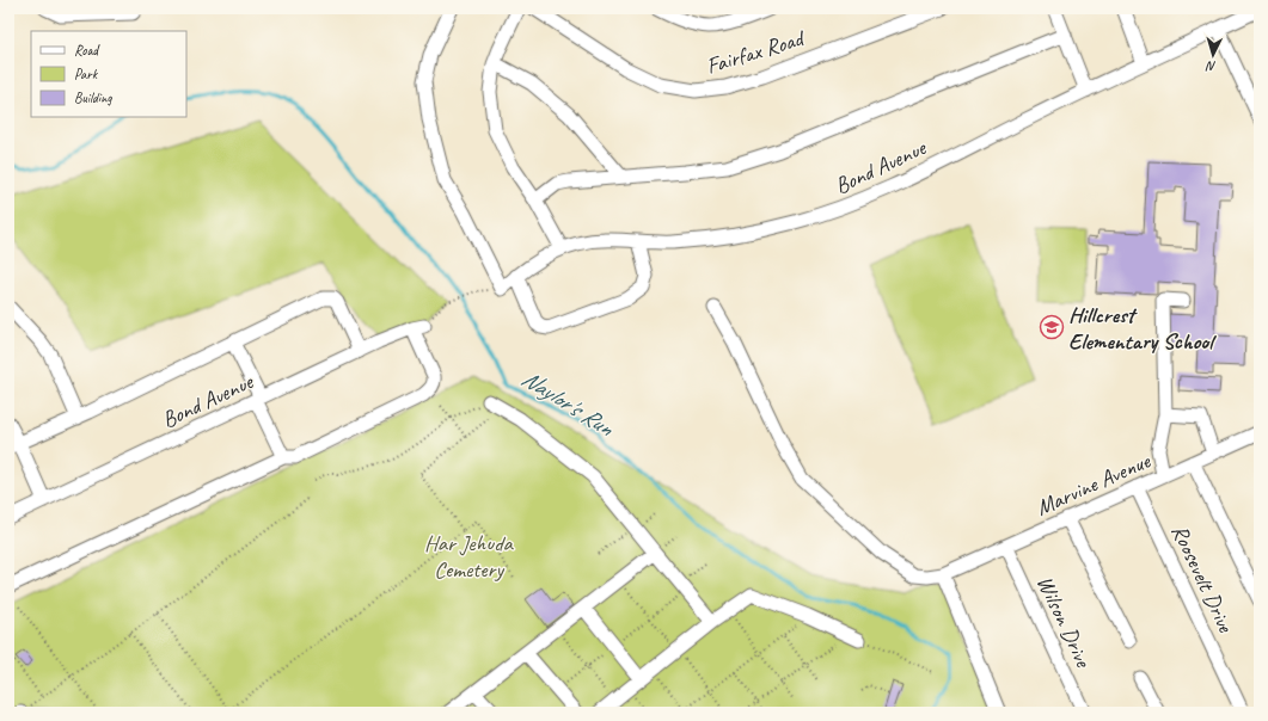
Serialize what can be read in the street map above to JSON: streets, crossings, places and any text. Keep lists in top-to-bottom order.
{
  "streets": {
    "street": [
      "Fairfax Road",
      "Bond Avenue",
      "Marvine Avenue",
      "Roosevelt Drive",
      "Wilson Drive"
    ]
  },
  "crossings": [
    ["Marvine Avenue", "Roosevelt Drive"],
    ["Marvine Avenue", "Wilson Drive"]
  ],
  "water": ["Naylor's Run"],
  "parks": ["Har Jehuda Cemetery"],
  "places": {
    "school or university": ["Hillcrest Elementary School"]
  },
  "legend": ["Road", "Park", "Building"],
  "north": "bottom"
}
